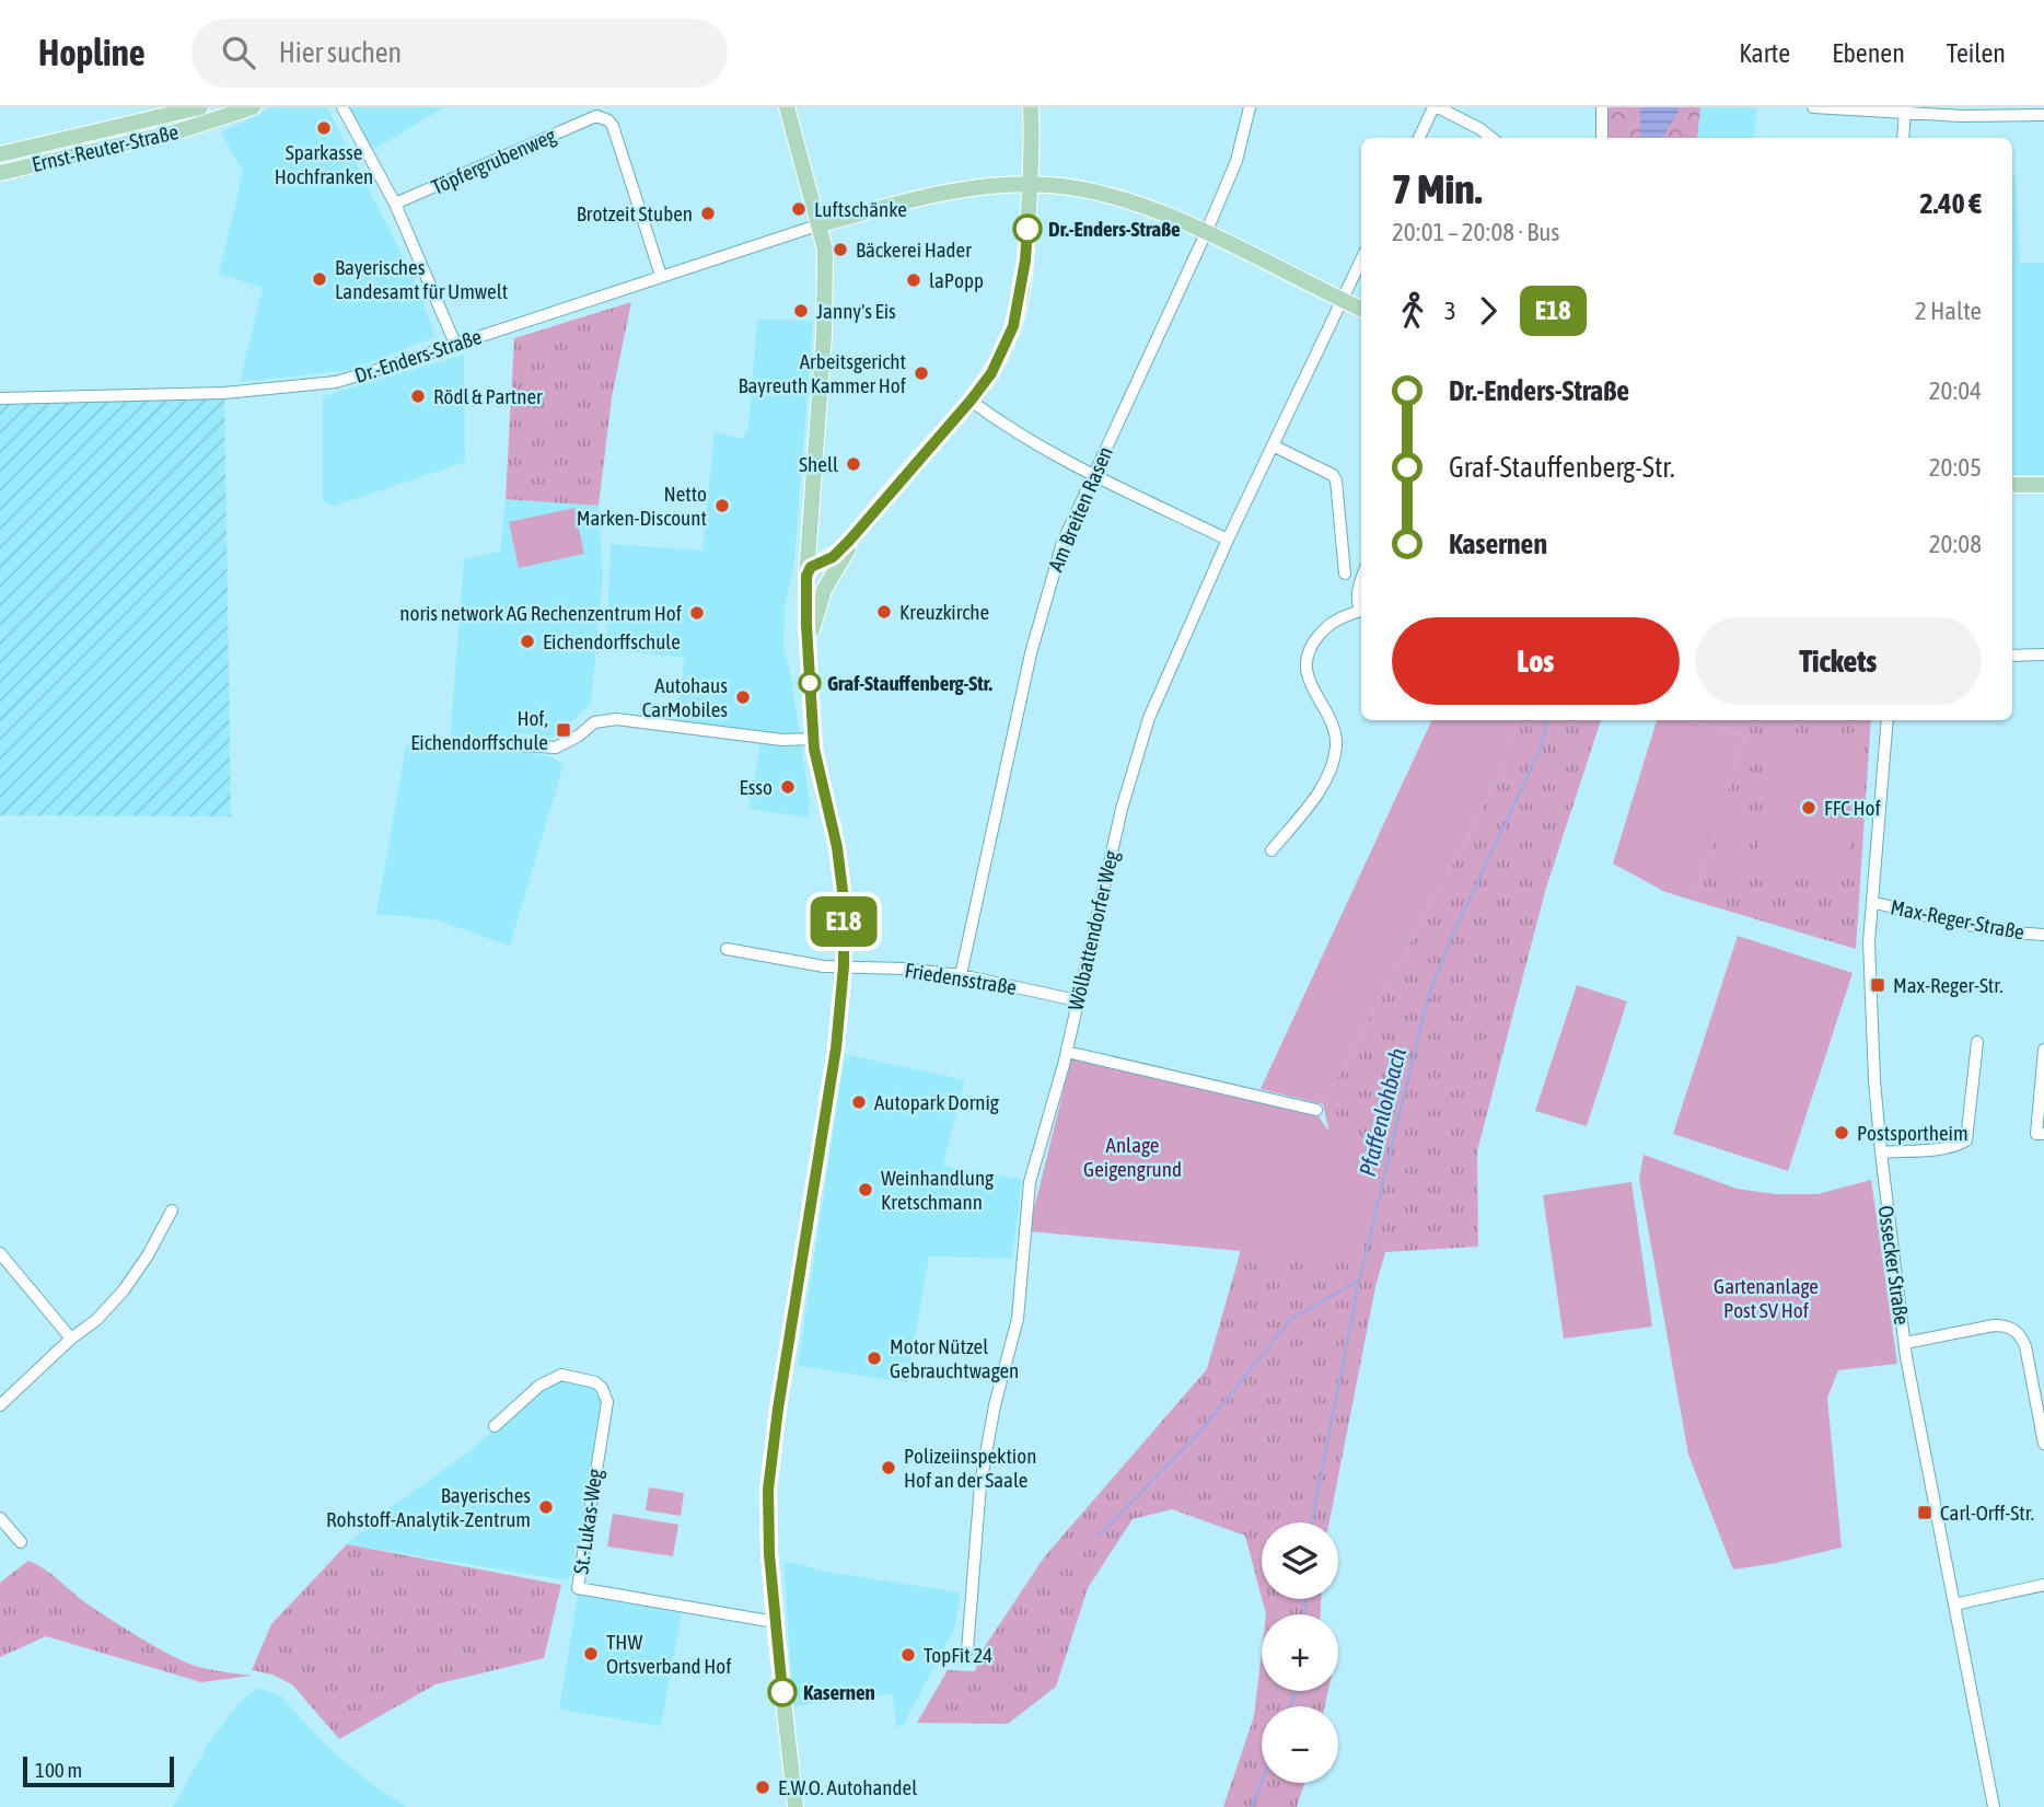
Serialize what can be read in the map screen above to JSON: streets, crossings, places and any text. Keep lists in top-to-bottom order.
{
  "streets": {
    "main road": ["Ernst-Reuter-Straße", "Dr.-Enders-Straße"],
    "street": [
      "Töpfergrubenweg",
      "Am Breiten Rasen",
      "Max-Reger-Straße",
      "Wölbattendorfer Weg",
      "Friedensstraße",
      "Ossecker Straße",
      "St.-Lukas-Weg"
    ]
  },
  "crossings": [
    ["Töpfergrubenweg", "Dr.-Enders-Straße"],
    ["Dr.-Enders-Straße", "Am Breiten Rasen"],
    ["Dr.-Enders-Straße", "Wölbattendorfer Weg"],
    ["Am Breiten Rasen", "Friedensstraße"],
    ["Max-Reger-Straße", "Ossecker Straße"],
    ["Wölbattendorfer Weg", "Friedensstraße"]
  ],
  "water": ["Pfaffenlohbach"],
  "parks": ["Anlage Geigengrund", "Gartenanlage Post SV Hof"],
  "places": {
    "other": [
      "Sparkasse Hochfranken",
      "Luftschänke",
      "Brotzeit Stuben",
      "Dr.-Enders-Straße",
      "Bäckerei Hader",
      "Bayerisches Landesamt für Umwelt",
      "laPopp",
      "Janny's Eis",
      "Arbeitsgericht Bayreuth Kammer Hof",
      "Rödl & Partner",
      "Shell",
      "Netto Marken-Discount",
      "Kreuzkirche",
      "noris network AG Rechenzentrum Hof",
      "Eichendorffschule",
      "Graf-Stauffenberg-Str.",
      "Autohaus CarMobiles",
      "Esso",
      "FFC Hof",
      "Autopark Dornig",
      "Postsportheim",
      "Weinhandlung Kretschmann",
      "Motor Nützel Gebrauchtwagen",
      "Polizeiinspektion Hof an der Saale",
      "Bayerisches Rohstoff-Analytik-Zentrum",
      "THW Ortsverband Hof",
      "TopFit 24",
      "Kasernen",
      "E.W.O. Autohandel"
    ],
    "transit": ["Hof, Eichendorffschule", "Max-Reger-Str.", "Carl-Orff-Str."]
  },
  "lines": ["bus line E18"],
  "scale_bar": "100 m",
  "page": {
    "header": "Hopline",
    "search": "Hier suchen",
    "nav": ["Karte", "Ebenen", "Teilen"],
    "on_map": "E18",
    "heading": ["7 Min.", "20:01 – 20:08 · Bus", "2.40 €"],
    "legs": ["3", "E18", "2 Halte"],
    "list": [
      {
        "name": "Dr.-Enders-Straße",
        "value": "20:04"
      },
      {
        "name": "Graf-Stauffenberg-Str.",
        "value": "20:05"
      },
      {
        "name": "Kasernen",
        "value": "20:08"
      }
    ],
    "buttons": ["Los", "Tickets"],
    "map_buttons": ["+", "−"],
    "scale": "100 m"
  }
}
